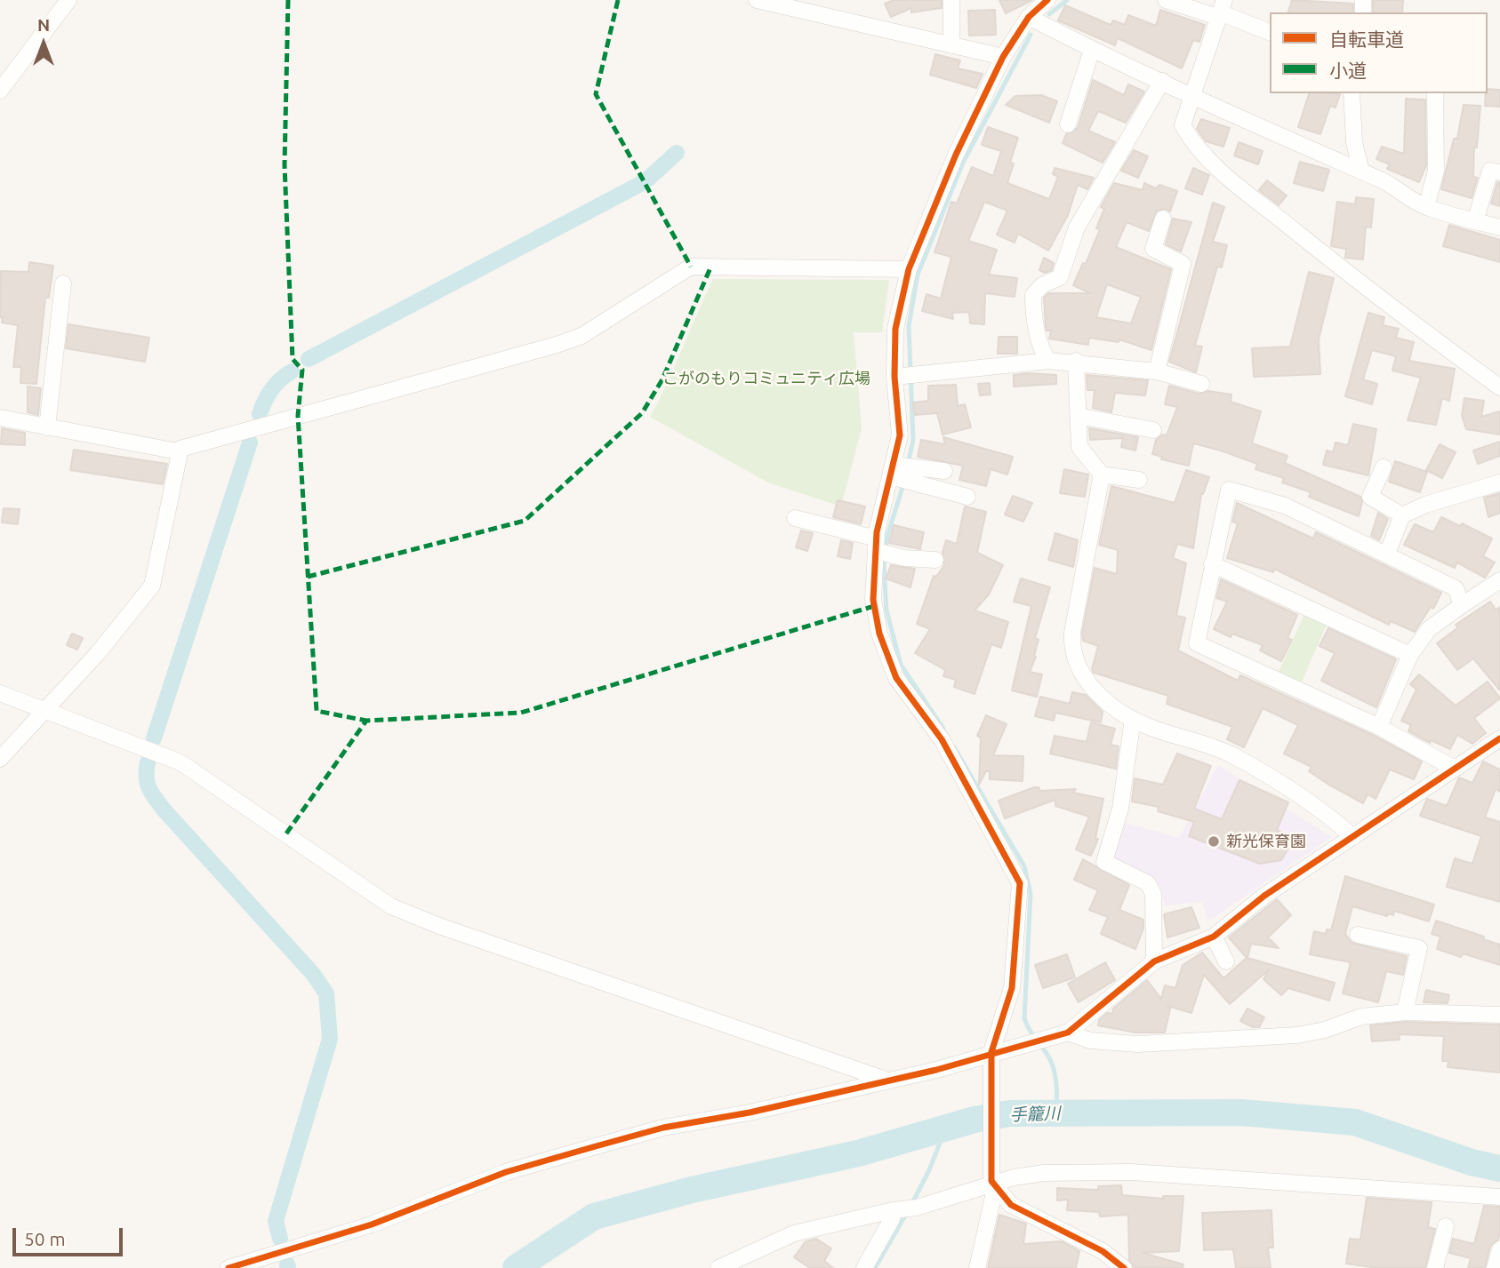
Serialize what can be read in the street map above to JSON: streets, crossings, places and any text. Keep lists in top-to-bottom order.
{
  "water": ["手籠川"],
  "parks": ["こがのもりコミュニティ広場"],
  "places": ["新光保育園"],
  "legend": ["自転車道", "小道"],
  "scale_bar": "50 m",
  "north": "top"
}
